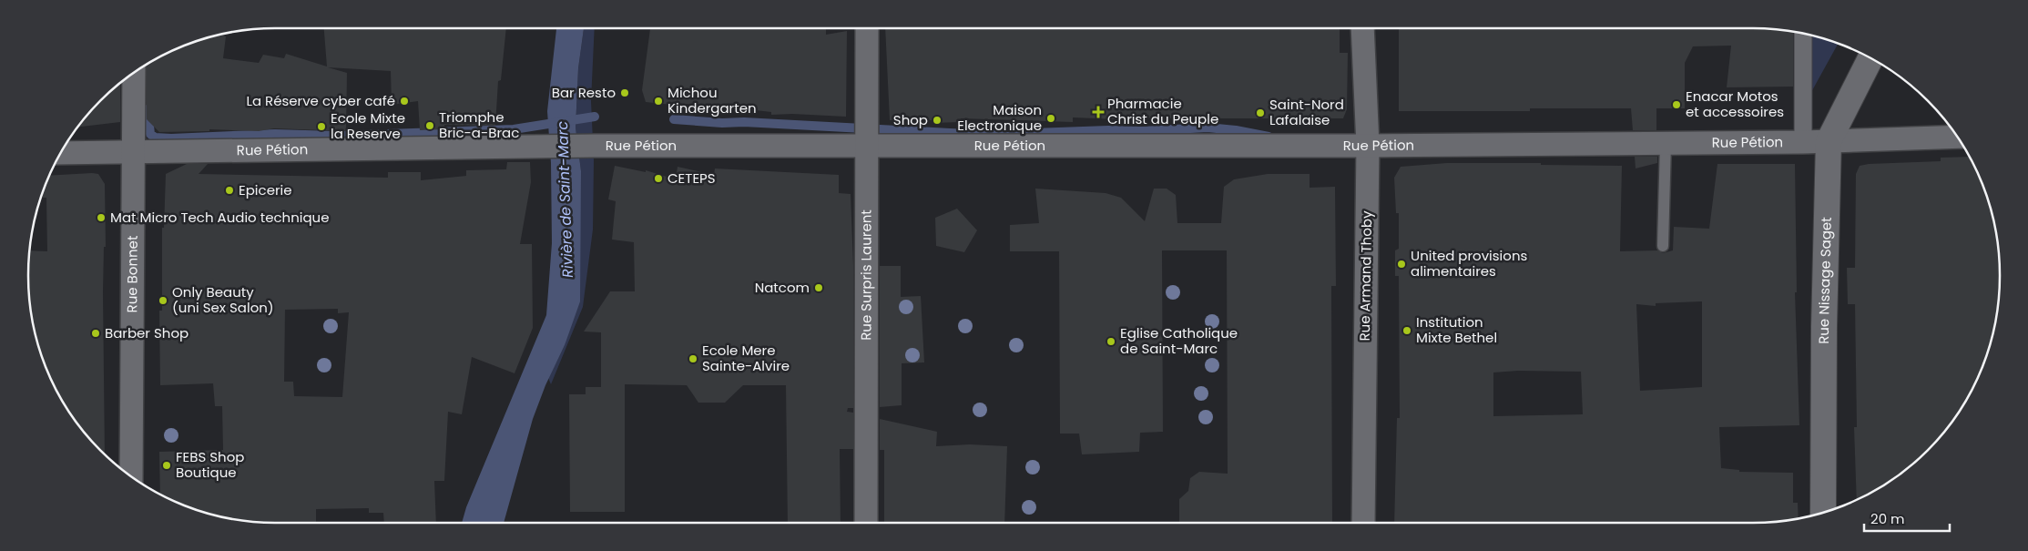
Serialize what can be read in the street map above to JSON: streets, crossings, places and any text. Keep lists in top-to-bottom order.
{
  "streets": {
    "street": [
      "Rue Pétion",
      "Rue Surpris Laurent",
      "Rue Bonnet",
      "Rue Armand Thoby",
      "Rue Nissage Saget"
    ]
  },
  "crossings": [
    ["Rue Pétion", "Rue Surpris Laurent"],
    ["Rue Pétion", "Rue Bonnet"],
    ["Rue Pétion", "Rue Armand Thoby"],
    ["Rue Pétion", "Rue Nissage Saget"]
  ],
  "water": ["Rivière de Saint-Marc"],
  "places": {
    "other": [
      "Bar Resto",
      "La Réserve cyber café",
      "Michou Kindergarten",
      "Enacar Motos et accessoires",
      "Saint-Nord Lafalaise",
      "Maison Electronique",
      "Shop",
      "Triomphe Bric-a-Brac",
      "Ecole Mixte la Reserve",
      "CETEPS",
      "Epicerie",
      "Mat Micro Tech Audio technique",
      "United provisions alimentaires",
      "Natcom",
      "Only Beauty (uni Sex Salon)",
      "Institution Mixte Bethel",
      "Barber Shop",
      "Eglise Catholique de Saint-Marc",
      "Ecole Mere Sainte-Alvire",
      "FEBS Shop Boutique"
    ],
    "health": ["Pharmacie Christ du Peuple"]
  },
  "scale_bar": "20 m"
}
